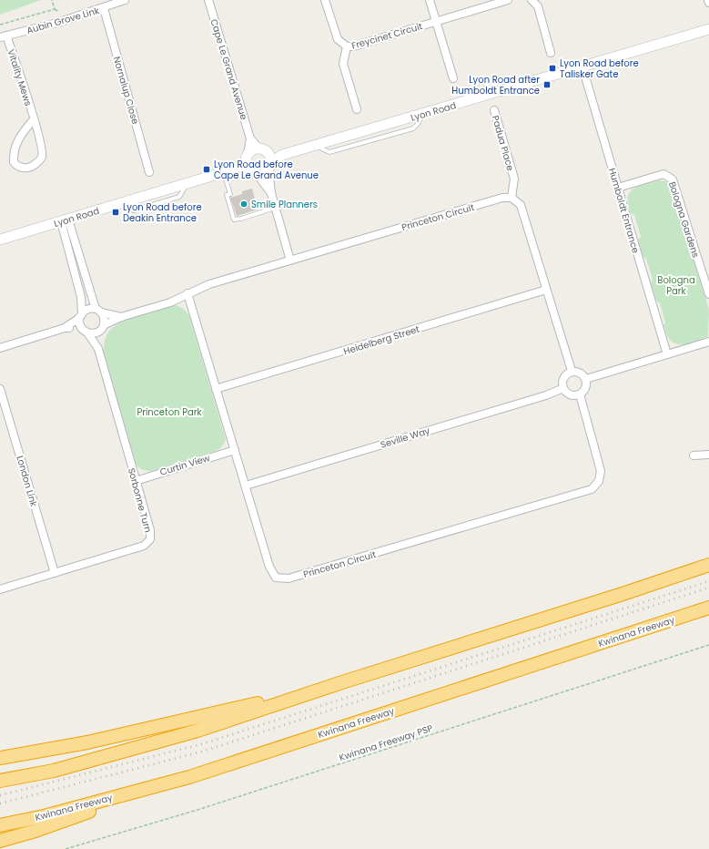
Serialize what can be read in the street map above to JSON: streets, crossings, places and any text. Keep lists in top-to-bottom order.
{
  "streets": {
    "highway": ["Kwinana Freeway"],
    "street": [
      "Aubin Grove Link",
      "Freycinet Circuit",
      "Cape Le Grand Avenue",
      "Vitality Mews",
      "Nornalup Close",
      "Lyon Road",
      "Padua Place",
      "Humboldt Entrance",
      "Princeton Circuit",
      "Bologna Gardens",
      "Heidelberg Street",
      "Seville Way",
      "Curtin View",
      "London Link",
      "Sorbonne Turn"
    ],
    "path": ["Kwinana Freeway PSP"]
  },
  "crossings": [
    ["Aubin Grove Link", "Vitality Mews"],
    ["Aubin Grove Link", "Nornalup Close"],
    ["Cape Le Grand Avenue", "Lyon Road"],
    ["Lyon Road", "Humboldt Entrance"],
    ["Padua Place", "Princeton Circuit"],
    ["Humboldt Entrance", "Bologna Gardens"],
    ["Princeton Circuit", "Heidelberg Street"],
    ["Princeton Circuit", "Seville Way"],
    ["Princeton Circuit", "Curtin View"],
    ["Princeton Circuit", "Sorbonne Turn"],
    ["Curtin View", "Sorbonne Turn"],
    ["London Link", "Sorbonne Turn"]
  ],
  "parks": ["Bologna Park", "Princeton Park"],
  "places": {
    "transit": [
      "Lyon Road before Talisker Gate",
      "Lyon Road after Humboldt Entrance",
      "Lyon Road before Cape Le Grand Avenue",
      "Lyon Road before Deakin Entrance"
    ],
    "other": ["Smile Planners"]
  }
}
